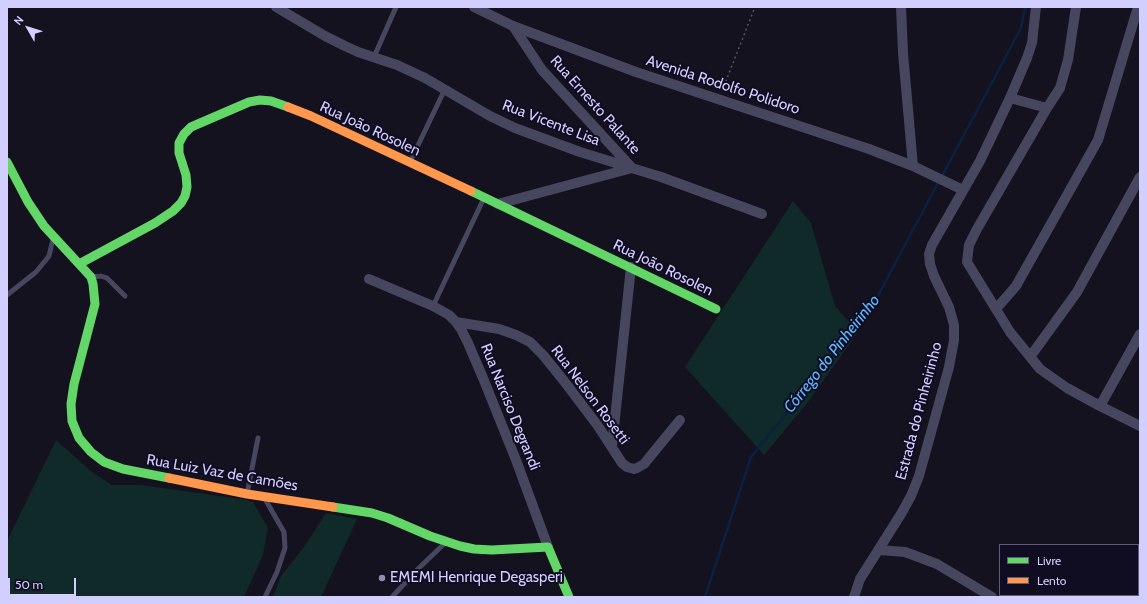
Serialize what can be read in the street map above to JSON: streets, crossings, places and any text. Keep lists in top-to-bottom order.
{
  "streets": {
    "main road": ["Rua João Rosolen", "Rua Narciso Degrandi", "Rua Luiz Vaz de Camões"],
    "street": [
      "Avenida Rodolfo Polidoro",
      "Rua Ernesto Palante",
      "Rua Vicente Lisa",
      "Rua Nelson Rosetti",
      "Estrada do Pinheirinho"
    ]
  },
  "crossings": [
    ["Avenida Rodolfo Polidoro", "Rua Ernesto Palante"],
    ["Avenida Rodolfo Polidoro", "Estrada do Pinheirinho"],
    ["Rua Ernesto Palante", "Rua Vicente Lisa"],
    ["Rua Ernesto Palante", "Rua João Rosolen"],
    ["Rua João Rosolen", "Rua Luiz Vaz de Camões"],
    ["Rua Nelson Rosetti", "Rua Narciso Degrandi"],
    ["Rua Narciso Degrandi", "Rua Luiz Vaz de Camões"]
  ],
  "water": ["Córrego do Pinheirinho"],
  "places": ["EMEMI Henrique Degasperi"],
  "legend": ["Livre", "Lento"],
  "scale_bar": "50 m",
  "north": "top left"
}
